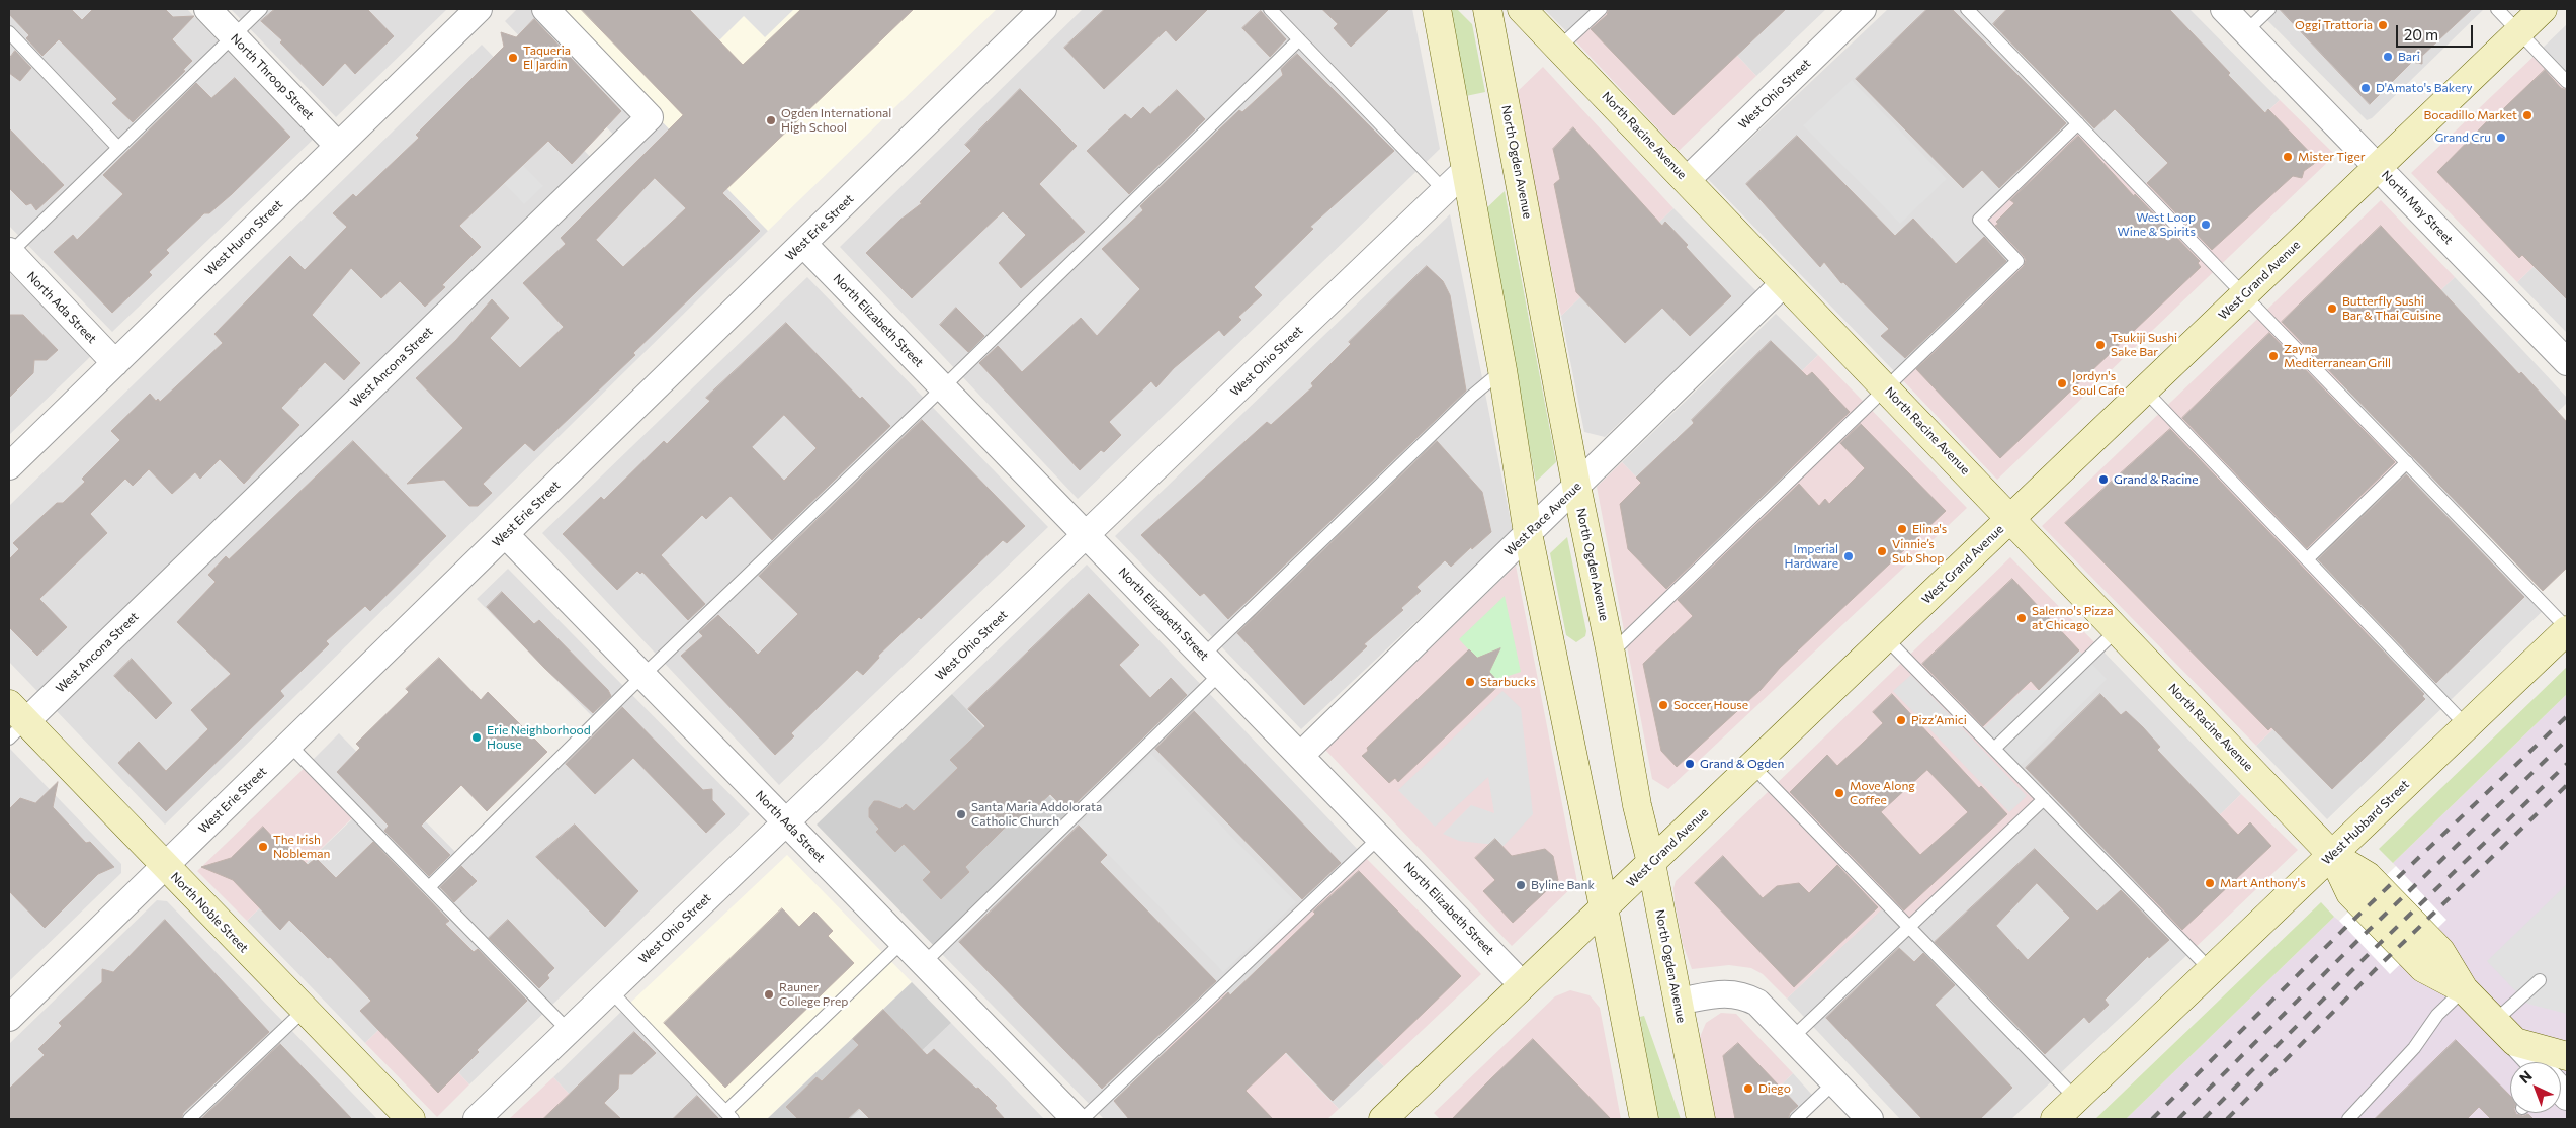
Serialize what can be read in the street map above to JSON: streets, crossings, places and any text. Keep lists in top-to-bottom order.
{
  "streets": {
    "main road": [
      "North Racine Avenue",
      "North Ogden Avenue",
      "West Grand Avenue",
      "West Hubbard Street",
      "North Noble Street"
    ],
    "street": [
      "North Throop Street",
      "West Ohio Street",
      "North May Street",
      "West Erie Street",
      "West Huron Street",
      "North Ada Street",
      "North Elizabeth Street",
      "West Ancona Street",
      "West Race Avenue"
    ]
  },
  "crossings": [
    ["North Throop Street", "West Huron Street"],
    ["West Ohio Street", "North Racine Avenue"],
    ["West Ohio Street", "North Ada Street"],
    ["West Ohio Street", "North Elizabeth Street"],
    ["North Racine Avenue", "West Grand Avenue"],
    ["North Racine Avenue", "West Race Avenue"],
    ["North Racine Avenue", "West Hubbard Street"],
    ["North Ogden Avenue", "West Grand Avenue"],
    ["North Ogden Avenue", "West Race Avenue"],
    ["North May Street", "West Grand Avenue"],
    ["West Erie Street", "North Ada Street"],
    ["West Erie Street", "North Elizabeth Street"],
    ["West Erie Street", "North Noble Street"],
    ["West Huron Street", "North Ada Street"],
    ["West Grand Avenue", "North Elizabeth Street"],
    ["North Elizabeth Street", "West Race Avenue"],
    ["West Ancona Street", "North Noble Street"]
  ],
  "places": [
    "Oggi Trattoria",
    "Bari",
    "Taqueria El Jardin",
    "D'Amato's Bakery",
    "Bocadillo Market",
    "Ogden International High School",
    "Grand Cru",
    "Mister Tiger",
    "West Loop Wine & Spirits",
    "Butterfly Sushi Bar & Thai Cuisine",
    "Tsukiji Sushi Sake Bar",
    "Zayna Mediterranean Grill",
    "Jordyn's Soul Cafe",
    "Grand & Racine",
    "Elina's",
    "Vinnie’s Sub Shop",
    "Imperial Hardware",
    "Salerno's Pizza at Chicago",
    "Starbucks",
    "Soccer House",
    "Pizz’Amici",
    "Erie Neighborhood House",
    "Grand & Ogden",
    "Move Along Coffee",
    "Santa Maria Addolorata Catholic Church",
    "The Irish Nobleman",
    "Mart Anthony's",
    "Byline Bank",
    "Rauner College Prep",
    "Diego"
  ],
  "scale_bar": "20 m",
  "north": "top left"
}
